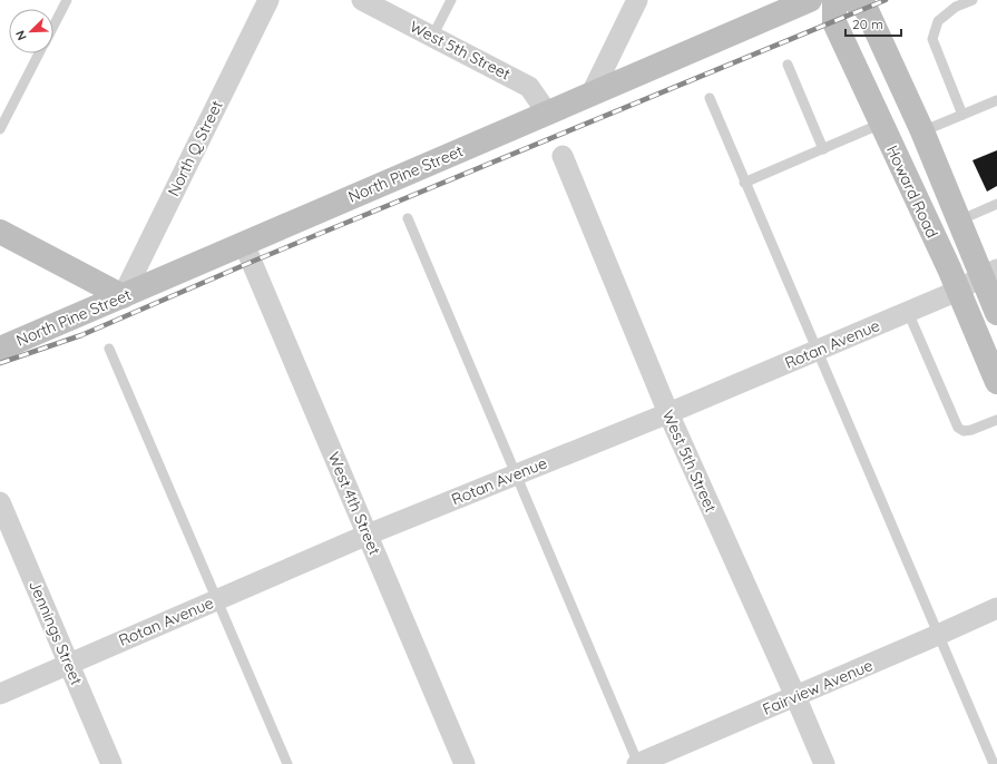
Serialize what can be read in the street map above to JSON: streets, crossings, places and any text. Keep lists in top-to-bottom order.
{
  "streets": {
    "main road": ["North Pine Street", "Howard Road"],
    "street": [
      "West 5th Street",
      "North Q Street",
      "Rotan Avenue",
      "West 4th Street",
      "Jennings Street",
      "Fairview Avenue"
    ]
  },
  "crossings": [
    ["West 5th Street", "North Pine Street"],
    ["West 5th Street", "Rotan Avenue"],
    ["West 5th Street", "Fairview Avenue"],
    ["North Q Street", "North Pine Street"],
    ["North Pine Street", "West 4th Street"],
    ["Howard Road", "Rotan Avenue"],
    ["Rotan Avenue", "West 4th Street"],
    ["Rotan Avenue", "Jennings Street"]
  ],
  "scale_bar": "20 m",
  "north": "bottom left"
}
